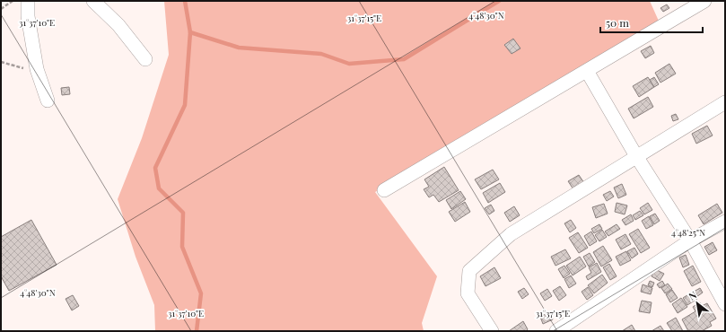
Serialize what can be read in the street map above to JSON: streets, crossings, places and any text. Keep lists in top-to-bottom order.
{
  "scale_bar": "50 m",
  "north": "top left",
  "coordinates": [
    "4°48'30\"N",
    "31°37'15\"E",
    "31°37'10\"E",
    "4°48'25\"N"
  ]
}
